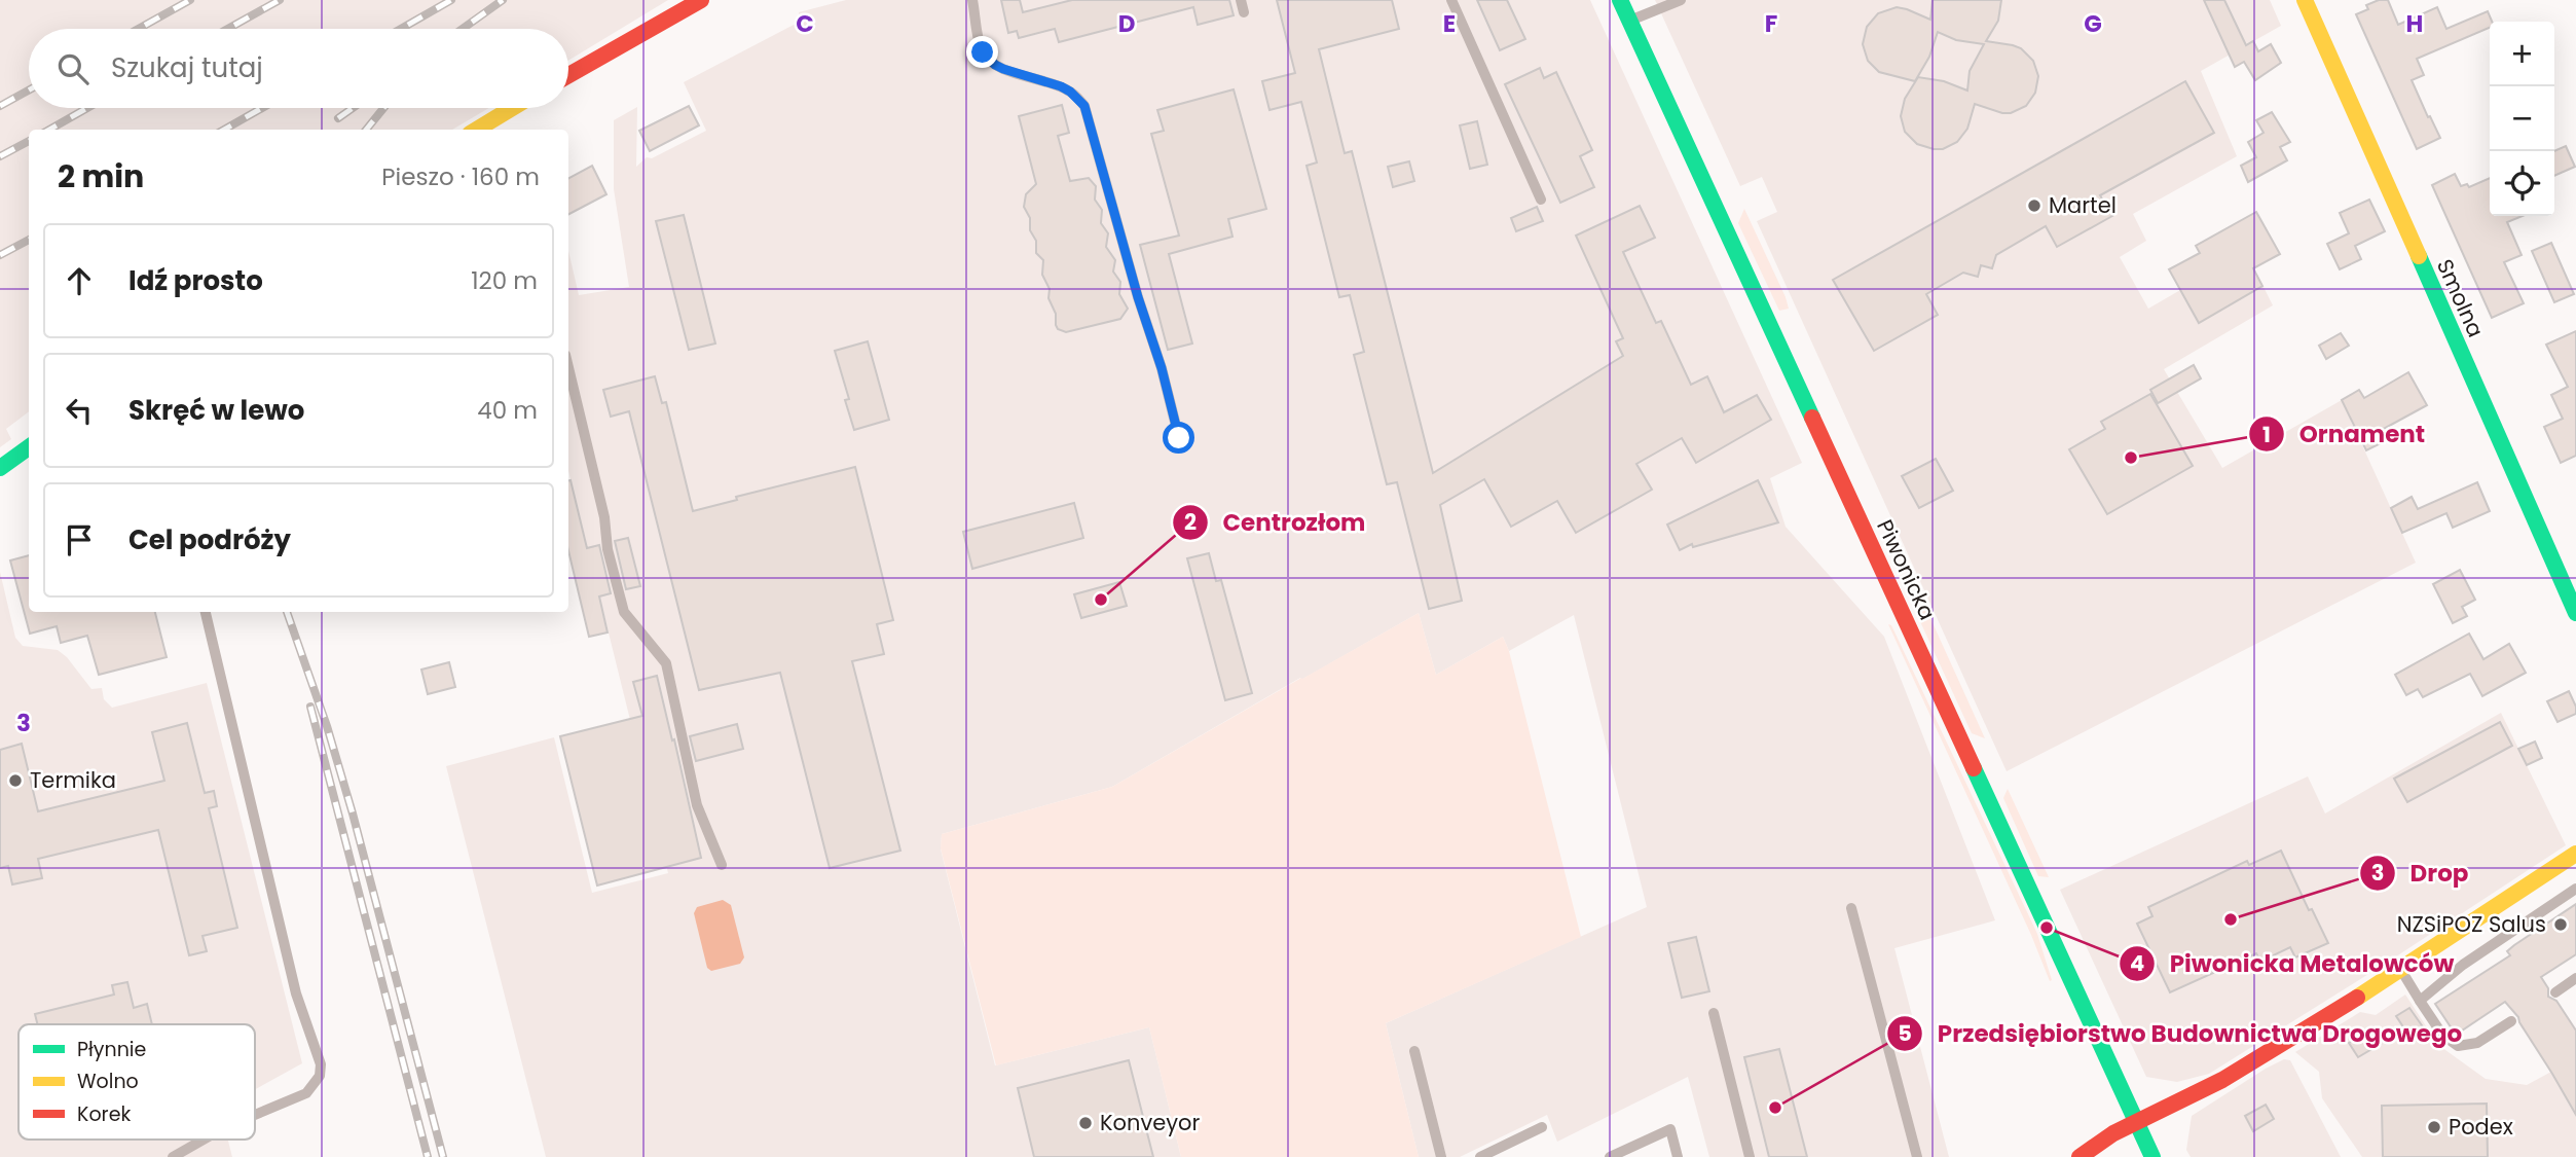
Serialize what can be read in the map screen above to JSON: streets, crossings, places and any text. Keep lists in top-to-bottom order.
{
  "streets": {
    "street": ["Smolna", "Piwonicka"]
  },
  "places": [
    "Martel",
    "Ornament",
    "Centrozłom",
    "Termika",
    "Drop",
    "NZSiPOZ Salus",
    "Piwonicka Metalowców",
    "Przedsiębiorstwo Budownictwa Drogowego",
    "Konveyor",
    "Podex"
  ],
  "legend": ["Płynnie", "Wolno", "Korek"],
  "page": {
    "map_buttons": ["+", "−"],
    "search": "Szukaj tutaj",
    "heading": ["2 min", "Pieszo · 160 m"],
    "list": [
      ["Idź prosto", "120 m"],
      ["Skręć w lewo", "40 m"],
      "Cel podróży"
    ]
  },
  "grid": {
    "columns": [
      "C",
      "D",
      "E",
      "F",
      "G",
      "H"
    ],
    "rows": ["3"]
  }
}
